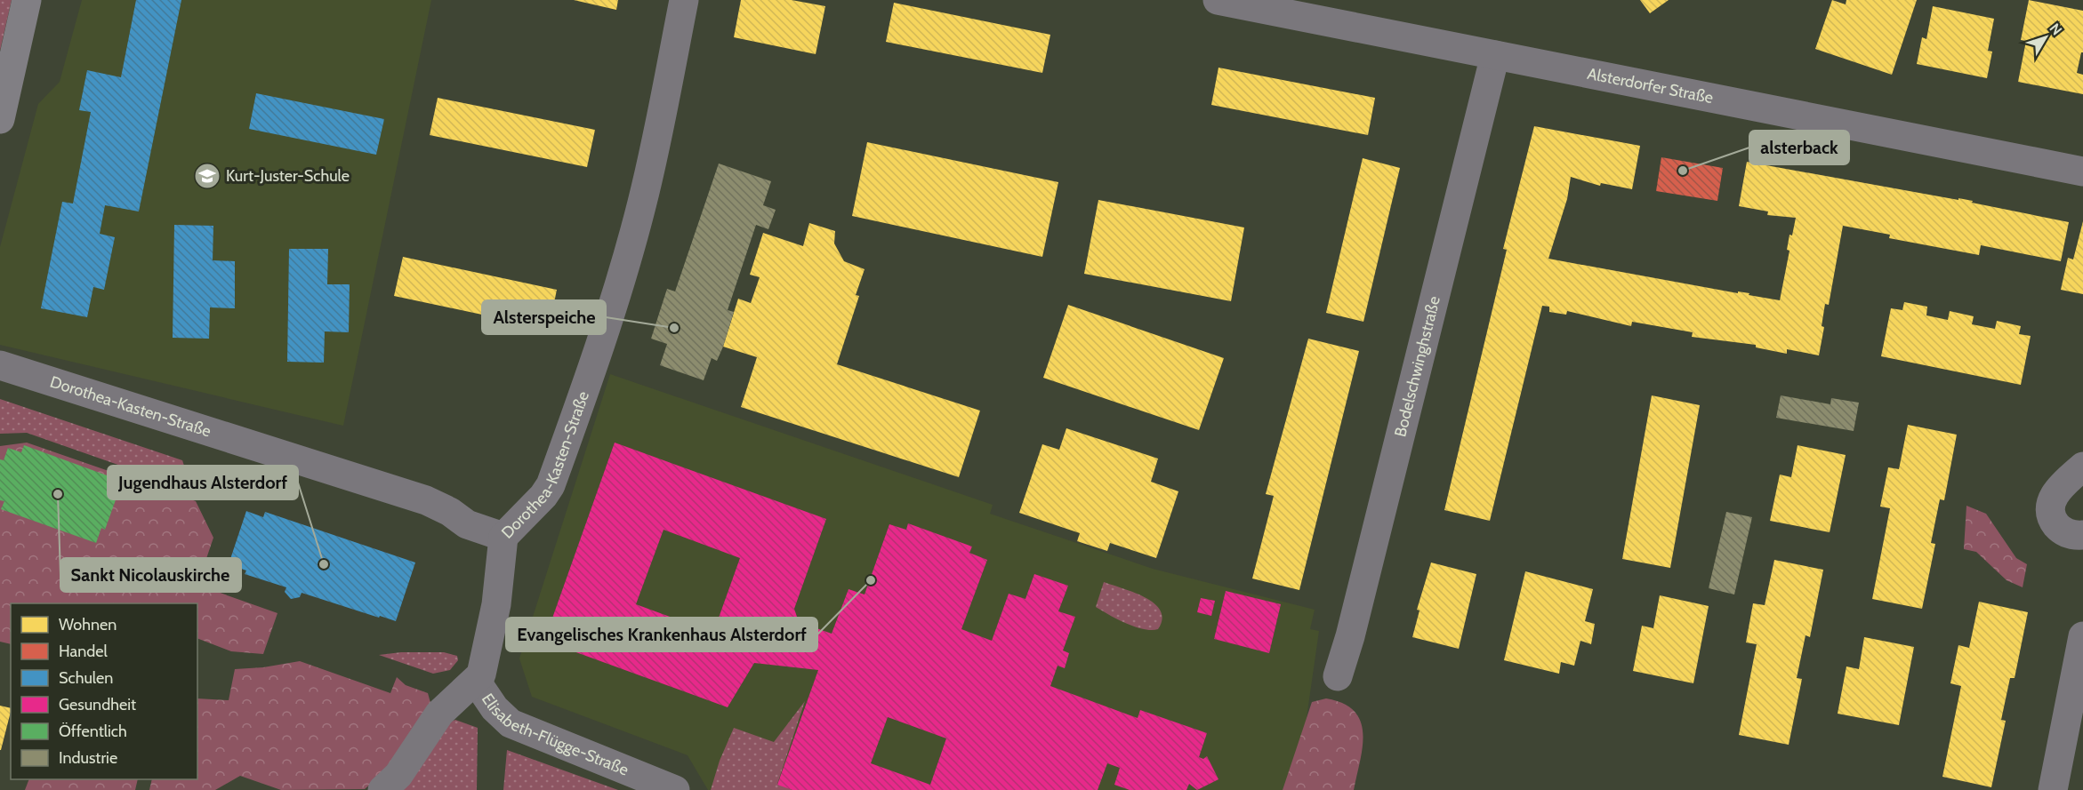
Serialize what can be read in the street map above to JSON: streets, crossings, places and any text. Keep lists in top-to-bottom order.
{
  "streets": {
    "street": [
      "Alsterdorfer Straße",
      "Bodelschwinghstraße",
      "Dorothea-Kasten-Straße",
      "Elisabeth-Flügge-Straße"
    ]
  },
  "crossings": [
    ["Alsterdorfer Straße", "Bodelschwinghstraße"]
  ],
  "places": {
    "other": [
      "alsterback",
      "Alsterspeiche",
      "Sankt Nicolauskirche",
      "Jugendhaus Alsterdorf",
      "Evangelisches Krankenhaus Alsterdorf"
    ],
    "school or university": ["Kurt-Juster-Schule"]
  },
  "legend": [
    "Wohnen",
    "Handel",
    "Schulen",
    "Gesundheit",
    "Öffentlich",
    "Industrie"
  ],
  "north": "top right"
}
